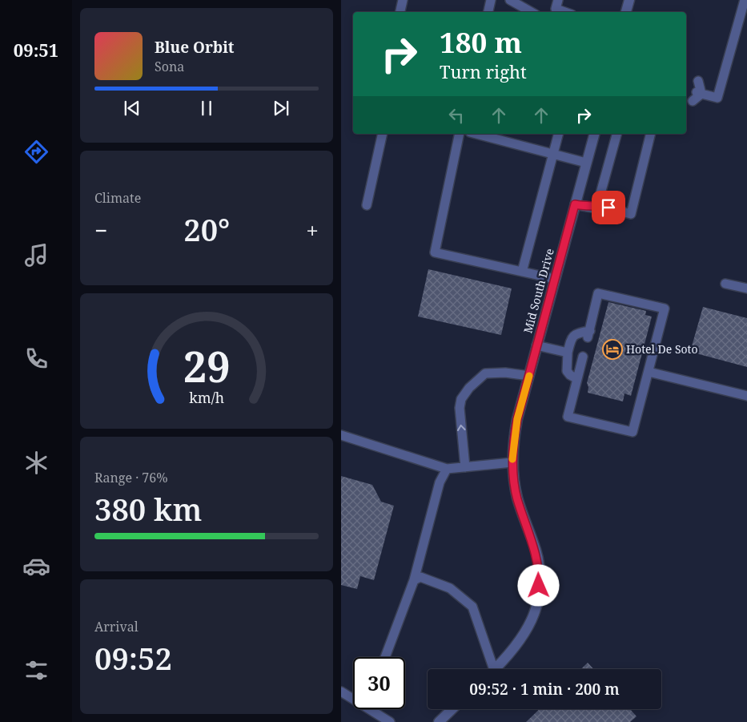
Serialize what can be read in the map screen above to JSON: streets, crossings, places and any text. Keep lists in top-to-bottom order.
{
  "streets": {
    "street": ["Mid South Drive"]
  },
  "places": {
    "hotel": ["Hotel De Soto"]
  },
  "page": {
    "tabs": "09:51",
    "turn": ["180 m", "Turn right"],
    "song": ["Blue Orbit", "Sona"],
    "tile": [
      "Climate",
      ["Range · 76%", "380 km"],
      ["Arrival", "09:52"]
    ],
    "heat": ["−", "20°", "+"],
    "limit": "30",
    "trip": "09:52 · 1 min · 200 m",
    "gauge": ["29", "km/h"]
  }
}
